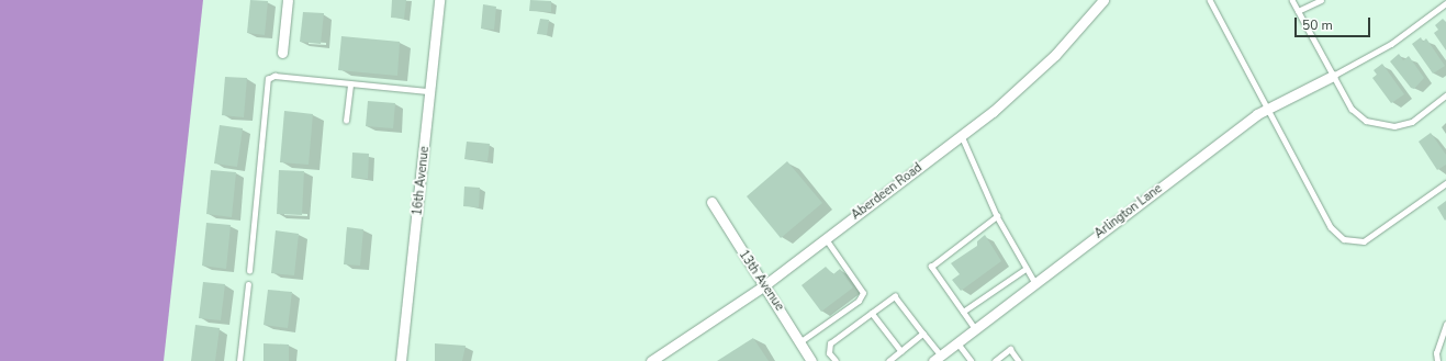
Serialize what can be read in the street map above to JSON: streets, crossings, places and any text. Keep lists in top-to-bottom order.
{
  "streets": {
    "street": [
      "16th Avenue",
      "Aberdeen Road",
      "Arlington Lane",
      "13th Avenue"
    ]
  },
  "crossings": [
    ["Aberdeen Road", "13th Avenue"]
  ],
  "scale_bar": "50 m"
}
